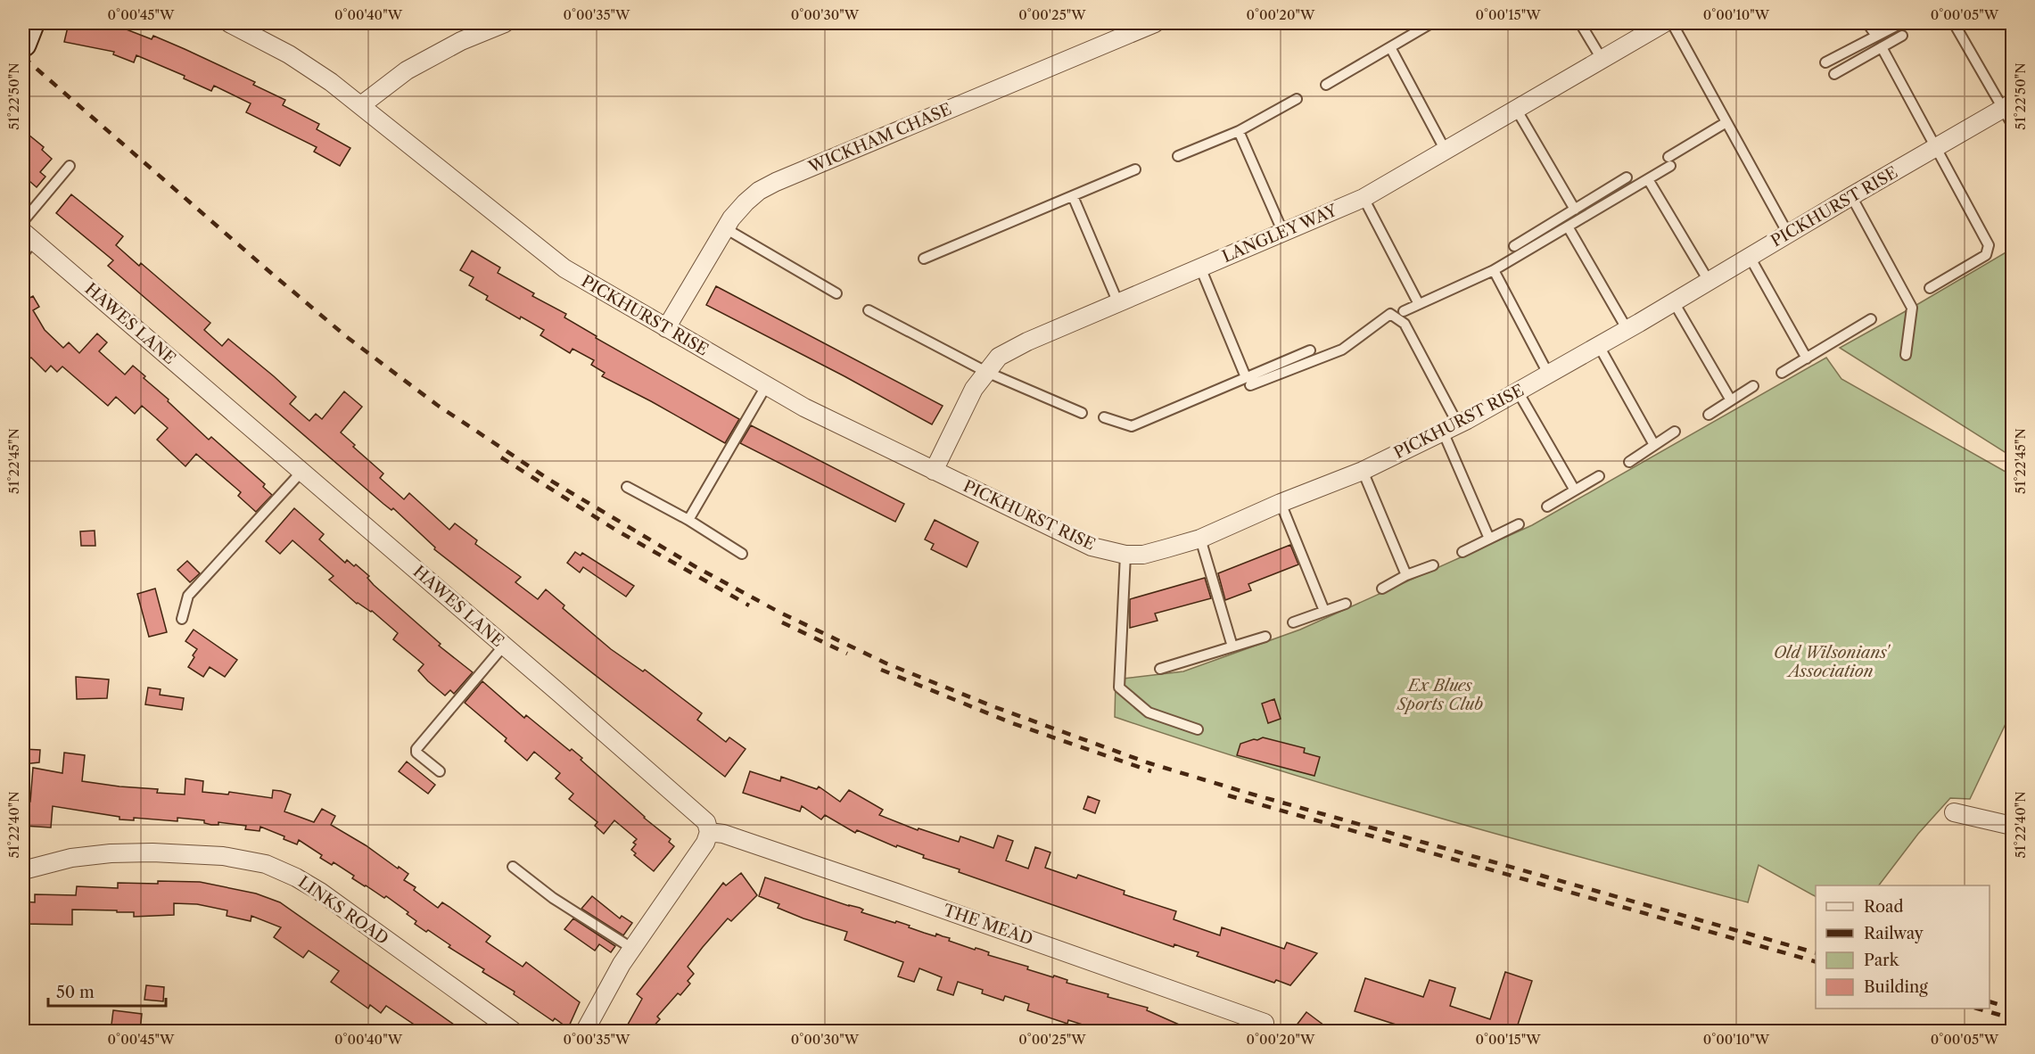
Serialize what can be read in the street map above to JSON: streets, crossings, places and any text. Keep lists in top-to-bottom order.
{
  "streets": {
    "street": [
      "WICKHAM CHASE",
      "PICKHURST RISE",
      "LANGLEY WAY",
      "HAWES LANE",
      "LINKS ROAD",
      "THE MEAD"
    ]
  },
  "crossings": [
    ["WICKHAM CHASE", "PICKHURST RISE"],
    ["PICKHURST RISE", "LANGLEY WAY"],
    ["HAWES LANE", "THE MEAD"]
  ],
  "parks": ["Old Wilsonians' Association", "Ex Blues Sports Club"],
  "legend": [
    "Road",
    "Railway",
    "Park",
    "Building"
  ],
  "scale_bar": "50 m",
  "coordinates": [
    "0°00'45\"W",
    "0°00'40\"W",
    "0°00'35\"W",
    "0°00'30\"W",
    "0°00'25\"W",
    "0°00'20\"W",
    "0°00'15\"W",
    "0°00'10\"W",
    "0°00'05\"W",
    "51°22'50\"N",
    "51°22'45\"N",
    "51°22'40\"N"
  ]
}
